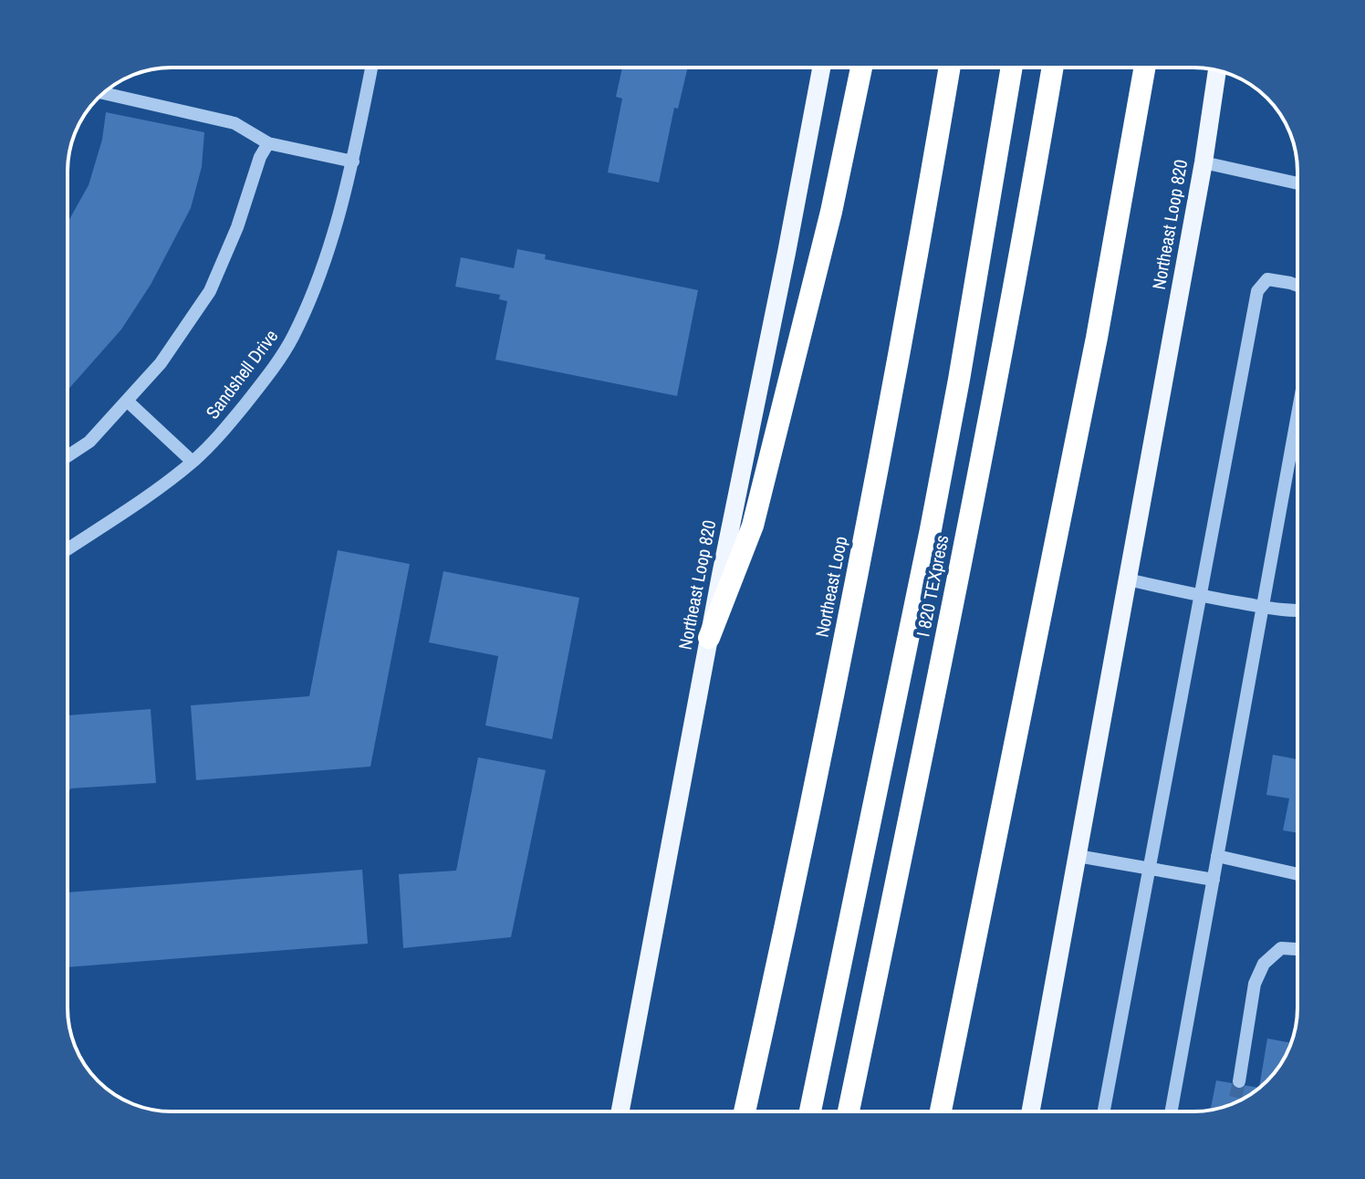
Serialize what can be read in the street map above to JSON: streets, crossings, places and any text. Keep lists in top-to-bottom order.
{
  "streets": {
    "highway": ["I 820 TEXpress", "Northeast Loop"],
    "main road": ["Northeast Loop 820"],
    "street": ["Sandshell Drive"]
  }
}
